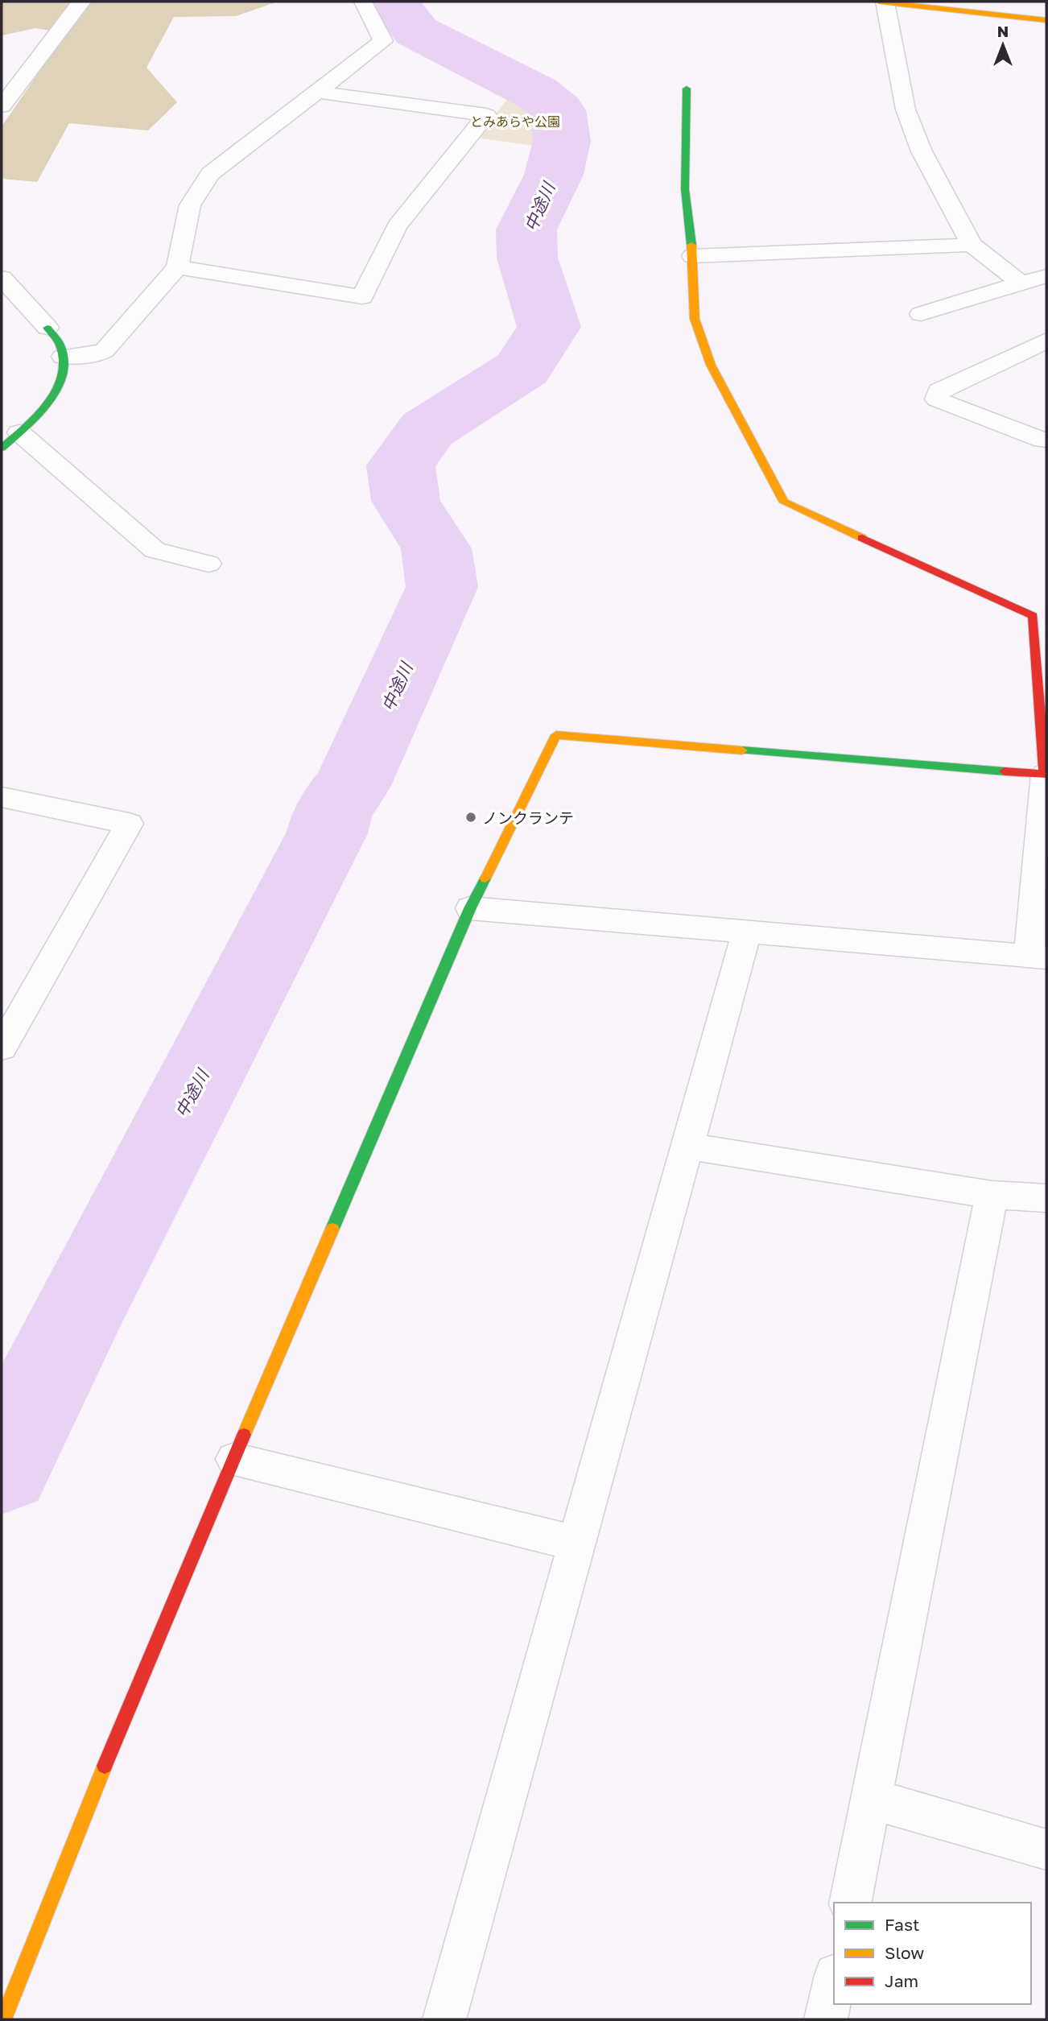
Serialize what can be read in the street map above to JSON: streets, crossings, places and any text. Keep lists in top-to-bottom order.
{
  "water": ["中途川"],
  "parks": ["とみあらや公園"],
  "places": ["ノンクランテ"],
  "legend": ["Fast", "Slow", "Jam"],
  "north": "top"
}
